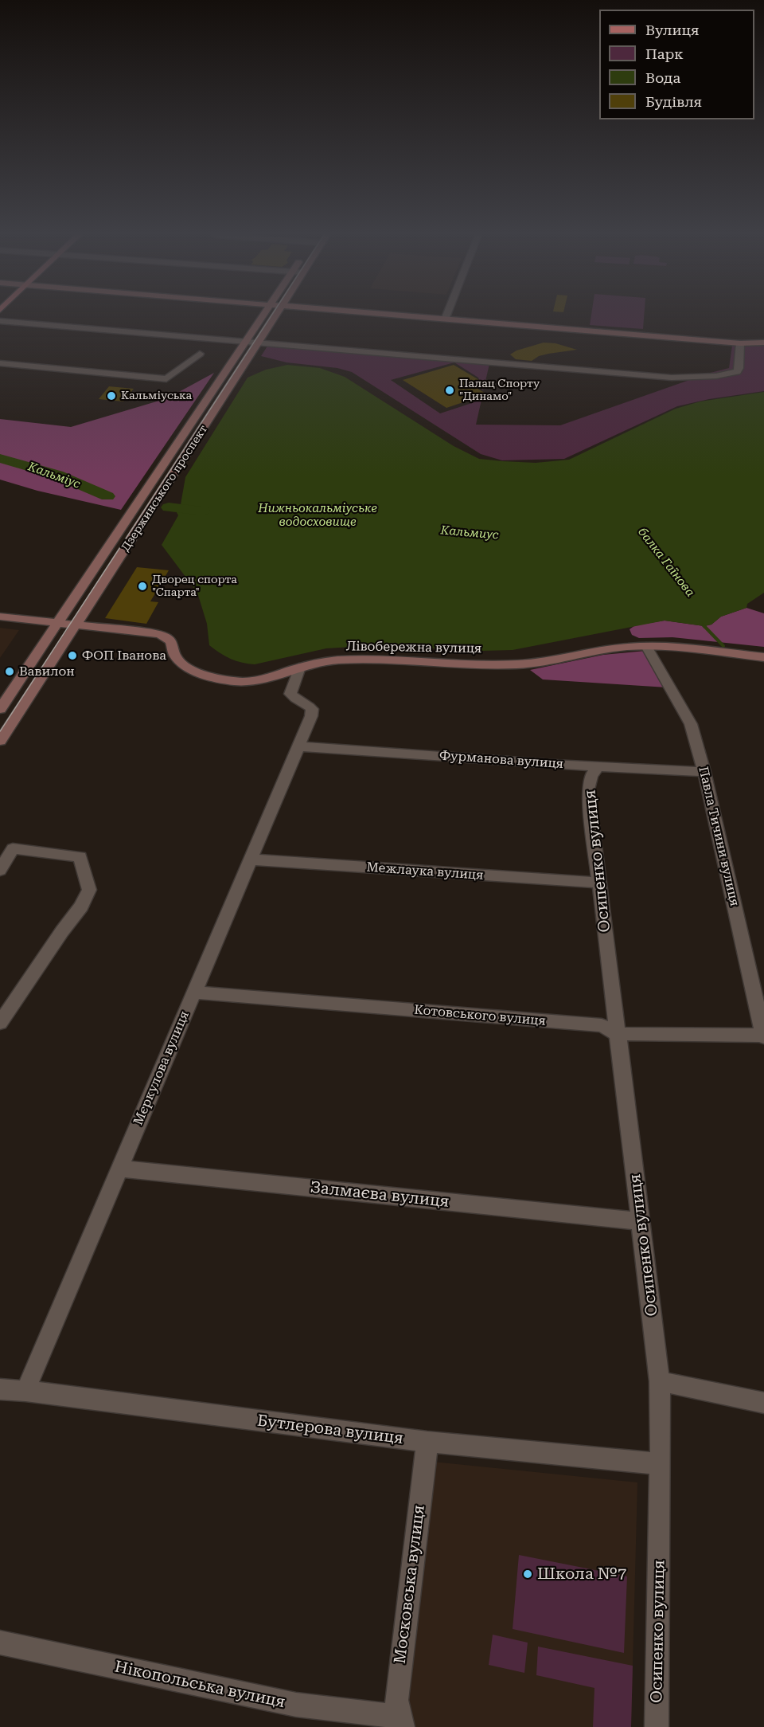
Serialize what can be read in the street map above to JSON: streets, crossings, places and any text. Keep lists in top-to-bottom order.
{
  "streets": {
    "street": [
      "Дзержинського проспект",
      "Лівобережна вулиця",
      "Фурманова вулиця",
      "Павла Тичини вулиця",
      "Осипенко вулиця",
      "Межлаука вулиця",
      "Котовського вулиця",
      "Мєркулова вулиця",
      "Залмаєва вулиця",
      "Бутлерова вулиця",
      "Московська вулиця",
      "Нікопольська вулиця"
    ]
  },
  "crossings": [
    ["Дзержинського проспект", "Лівобережна вулиця"],
    ["Лівобережна вулиця", "Павла Тичини вулиця"],
    ["Лівобережна вулиця", "Мєркулова вулиця"],
    ["Фурманова вулиця", "Павла Тичини вулиця"],
    ["Фурманова вулиця", "Осипенко вулиця"],
    ["Фурманова вулиця", "Мєркулова вулиця"],
    ["Павла Тичини вулиця", "Котовського вулиця"],
    ["Осипенко вулиця", "Межлаука вулиця"],
    ["Осипенко вулиця", "Котовського вулиця"],
    ["Осипенко вулиця", "Залмаєва вулиця"],
    ["Осипенко вулиця", "Бутлерова вулиця"],
    ["Межлаука вулиця", "Мєркулова вулиця"],
    ["Котовського вулиця", "Мєркулова вулиця"],
    ["Мєркулова вулиця", "Залмаєва вулиця"],
    ["Мєркулова вулиця", "Бутлерова вулиця"],
    ["Бутлерова вулиця", "Московська вулиця"],
    ["Московська вулиця", "Нікопольська вулиця"]
  ],
  "water": [
    "Кальміус",
    "Нижньокальміуське водосховище",
    "Кальмиус",
    "балка Гаїнова"
  ],
  "places": [
    "Палац Спорту \"Динамо\"",
    "Кальміуська",
    "Дворец спорта \"Спарта\"",
    "ФОП Іванова",
    "Вавилон",
    "Школа №7"
  ],
  "legend": [
    "Вулиця",
    "Парк",
    "Вода",
    "Будівля"
  ]
}
